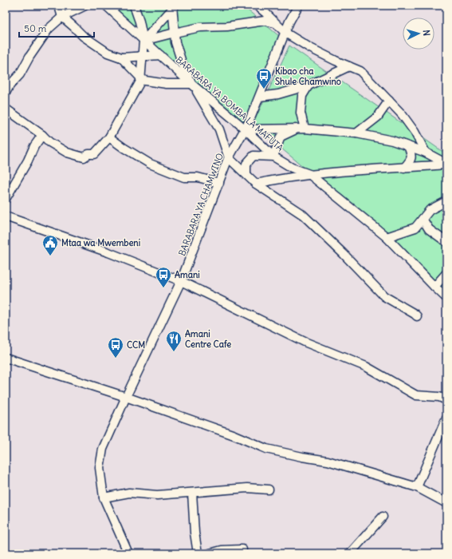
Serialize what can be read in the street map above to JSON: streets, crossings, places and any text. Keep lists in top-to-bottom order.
{
  "streets": {
    "street": ["BARABARA YA BOMBA LA MAFUTA", "BARABARA YA CHAMWINO"]
  },
  "crossings": [
    ["BARABARA YA BOMBA LA MAFUTA", "BARABARA YA CHAMWINO"]
  ],
  "places": {
    "bus stop": ["Kibao cha Shule Chamwino", "Amani", "CCM"],
    "public building": ["Mtaa wa Mwembeni"],
    "restaurant": ["Amani Centre Cafe"]
  },
  "scale_bar": "50 m",
  "north": "right"
}
